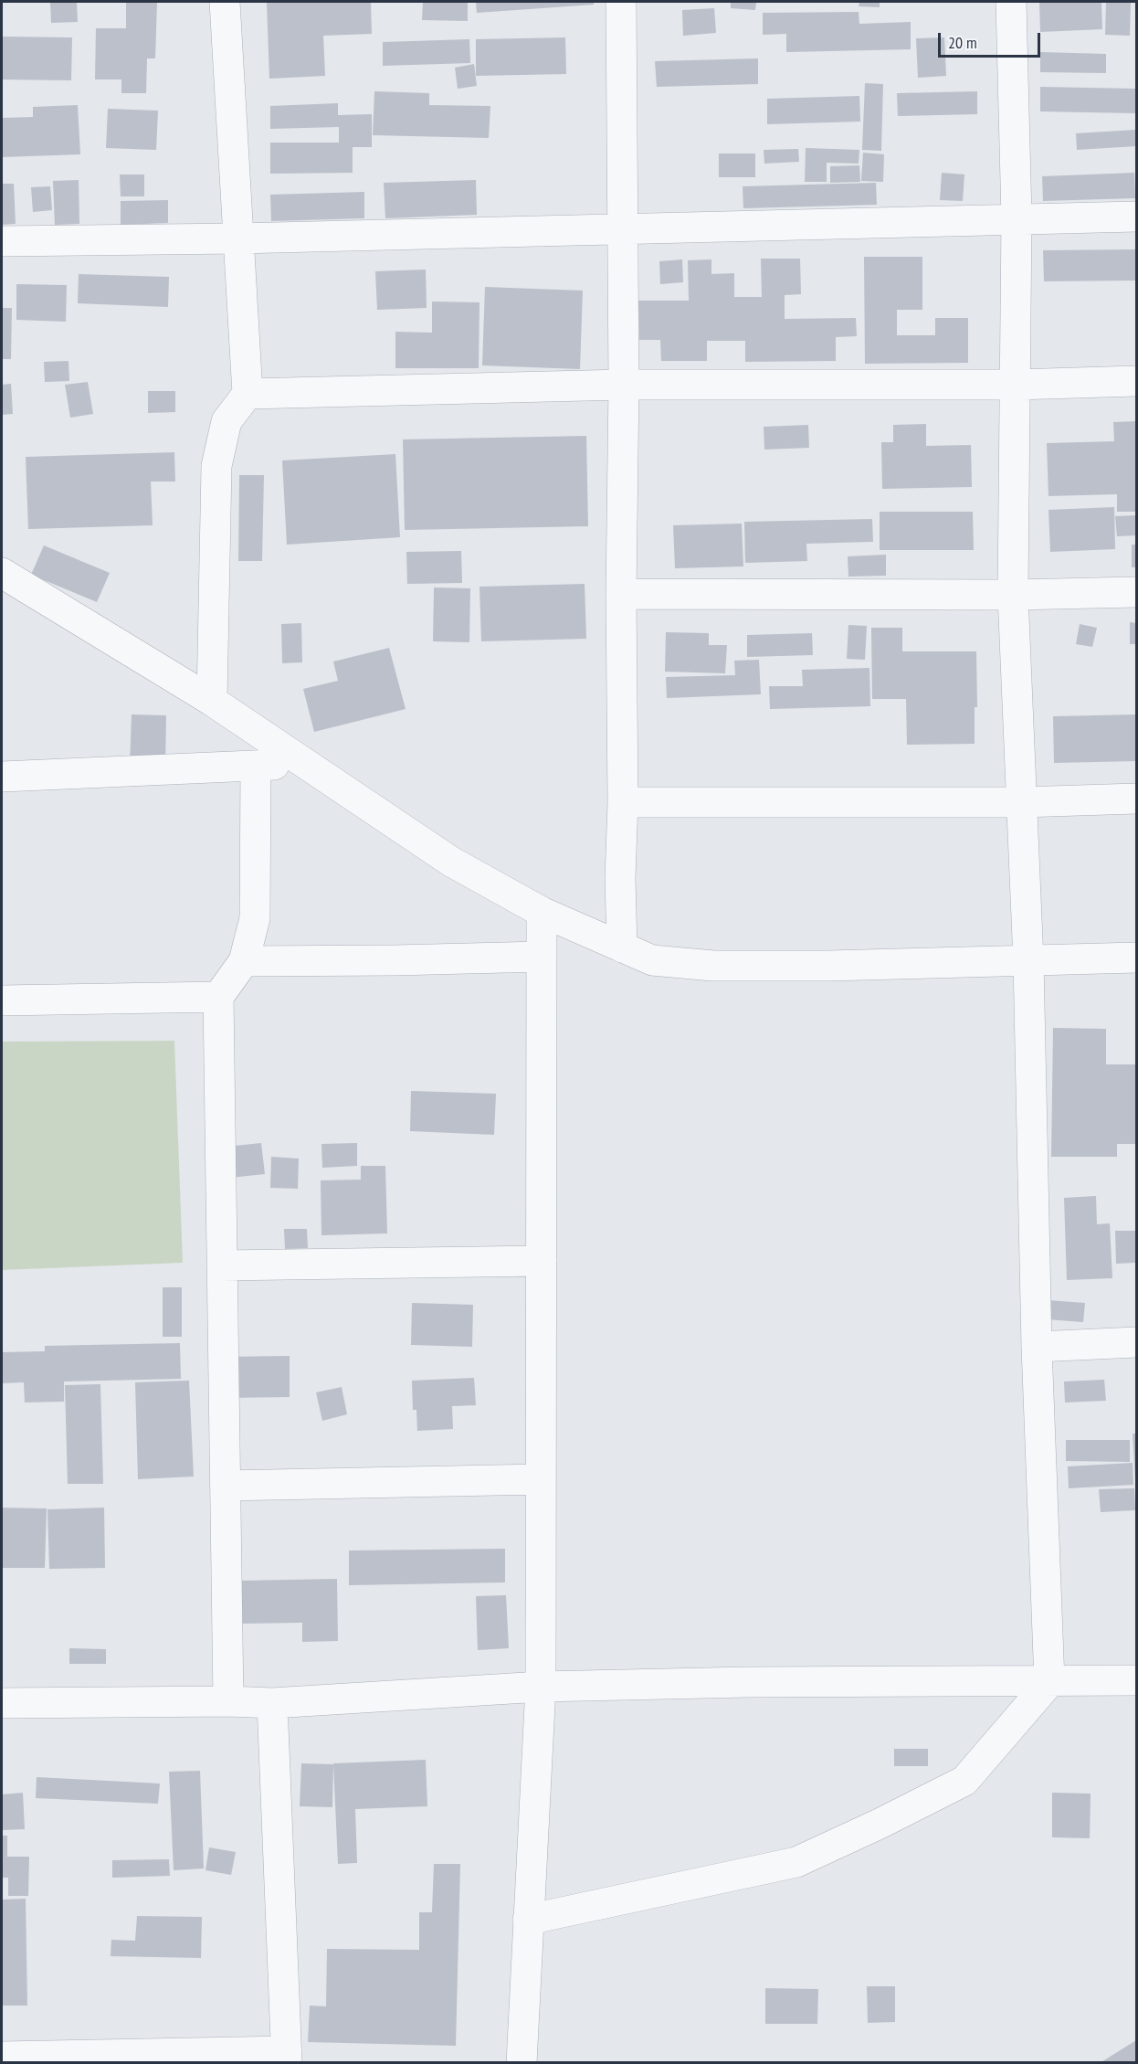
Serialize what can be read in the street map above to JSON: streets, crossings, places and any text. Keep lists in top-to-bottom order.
{
  "scale_bar": "20 m"
}
